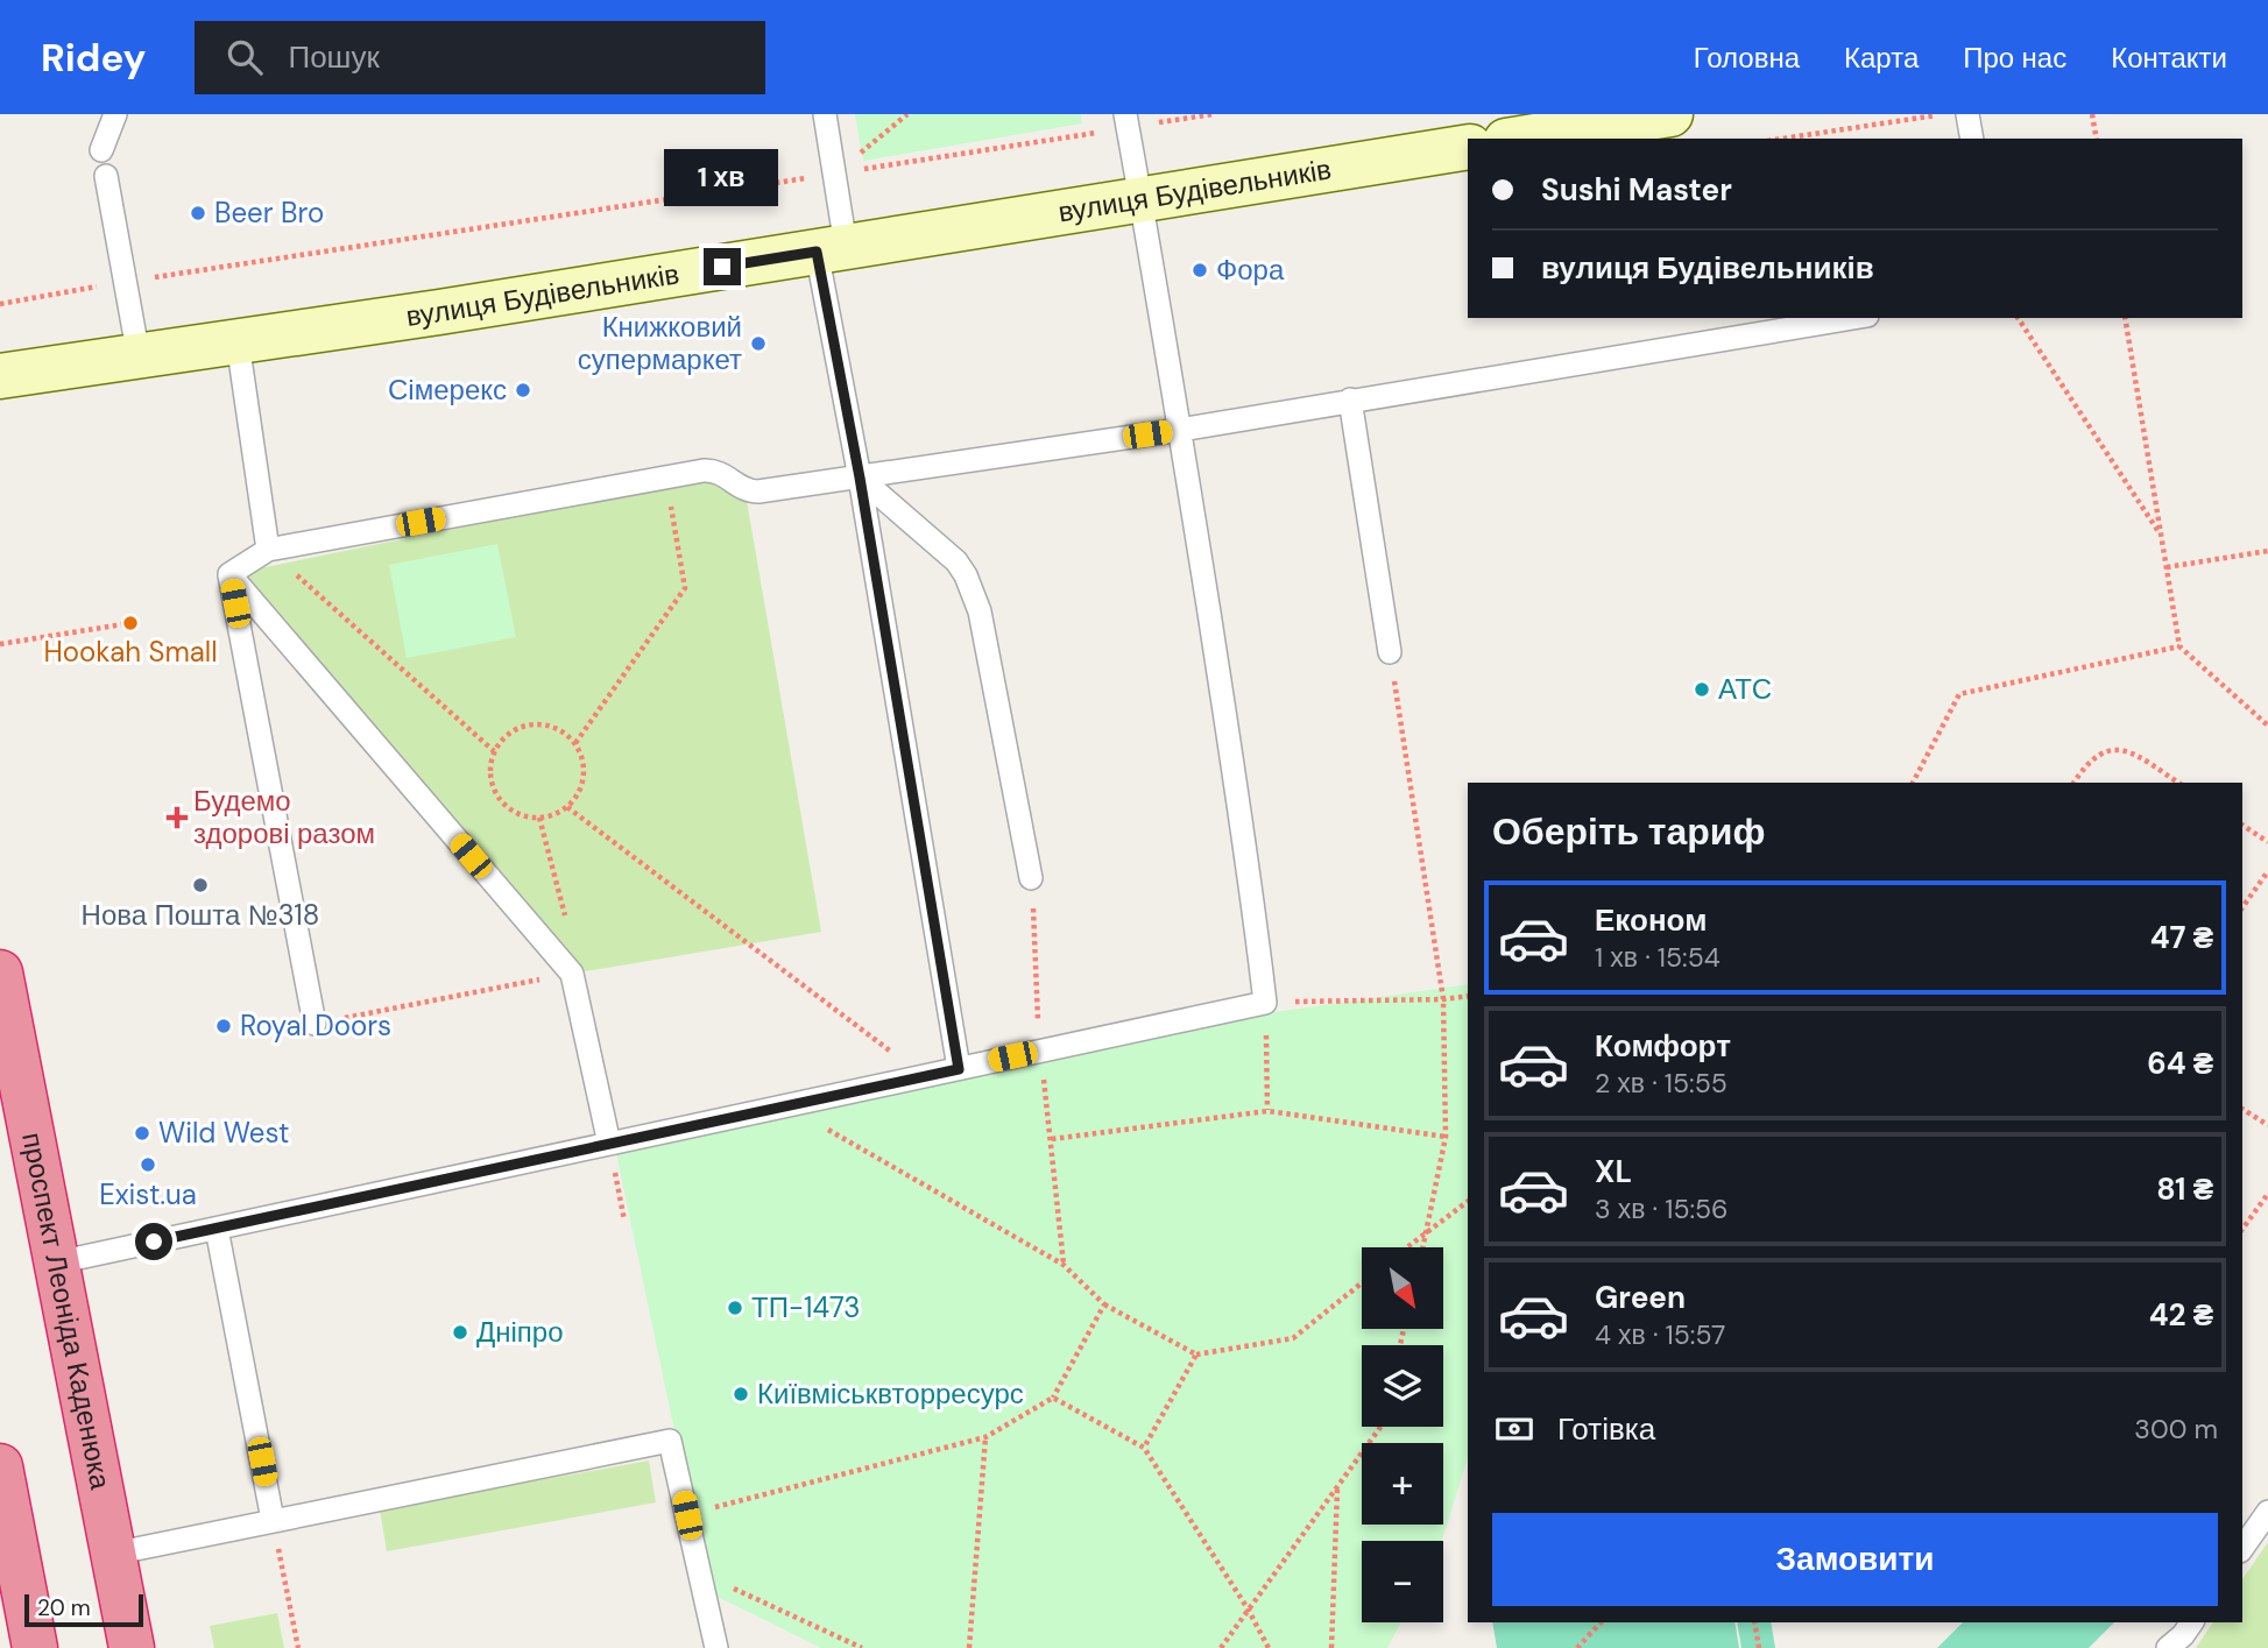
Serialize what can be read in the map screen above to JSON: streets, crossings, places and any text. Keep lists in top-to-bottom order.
{
  "streets": {
    "highway": ["проспект Леоніда Каденюка"],
    "street": ["вулиця Будівельників"]
  },
  "places": {
    "other": [
      "Beer Bro",
      "Фора",
      "Книжковий супермаркет",
      "Сімерекс",
      "Hookah Small",
      "АТС",
      "Нова Пошта №318",
      "Royal Doors",
      "Wild West",
      "Exist.ua",
      "ТП-1473",
      "Дніпро",
      "Київміськвторресурс"
    ],
    "health": ["Будемо здорові разом"]
  },
  "scale_bar": "20 m",
  "north": "bottom right",
  "page": {
    "header": "Ridey",
    "search": "Пошук",
    "nav": [
      "Головна",
      "Карта",
      "Про нас",
      "Контакти"
    ],
    "banner": ["Sushi Master", "вулиця Будівельників"],
    "bubble": "1 хв",
    "heading": "Оберіть тариф",
    "list": [
      {
        "name": "Економ",
        "note": "1 хв · 15:54",
        "value": "47 ₴"
      },
      {
        "name": "Комфорт",
        "note": "2 хв · 15:55",
        "value": "64 ₴"
      },
      {
        "name": "XL",
        "note": "3 хв · 15:56",
        "value": "81 ₴"
      },
      {
        "name": "Green",
        "note": "4 хв · 15:57",
        "value": "42 ₴"
      }
    ],
    "map_buttons": ["+", "−"],
    "pay": ["Готівка", "300 m"],
    "buttons": "Замовити",
    "scale": "20 m"
  }
}
